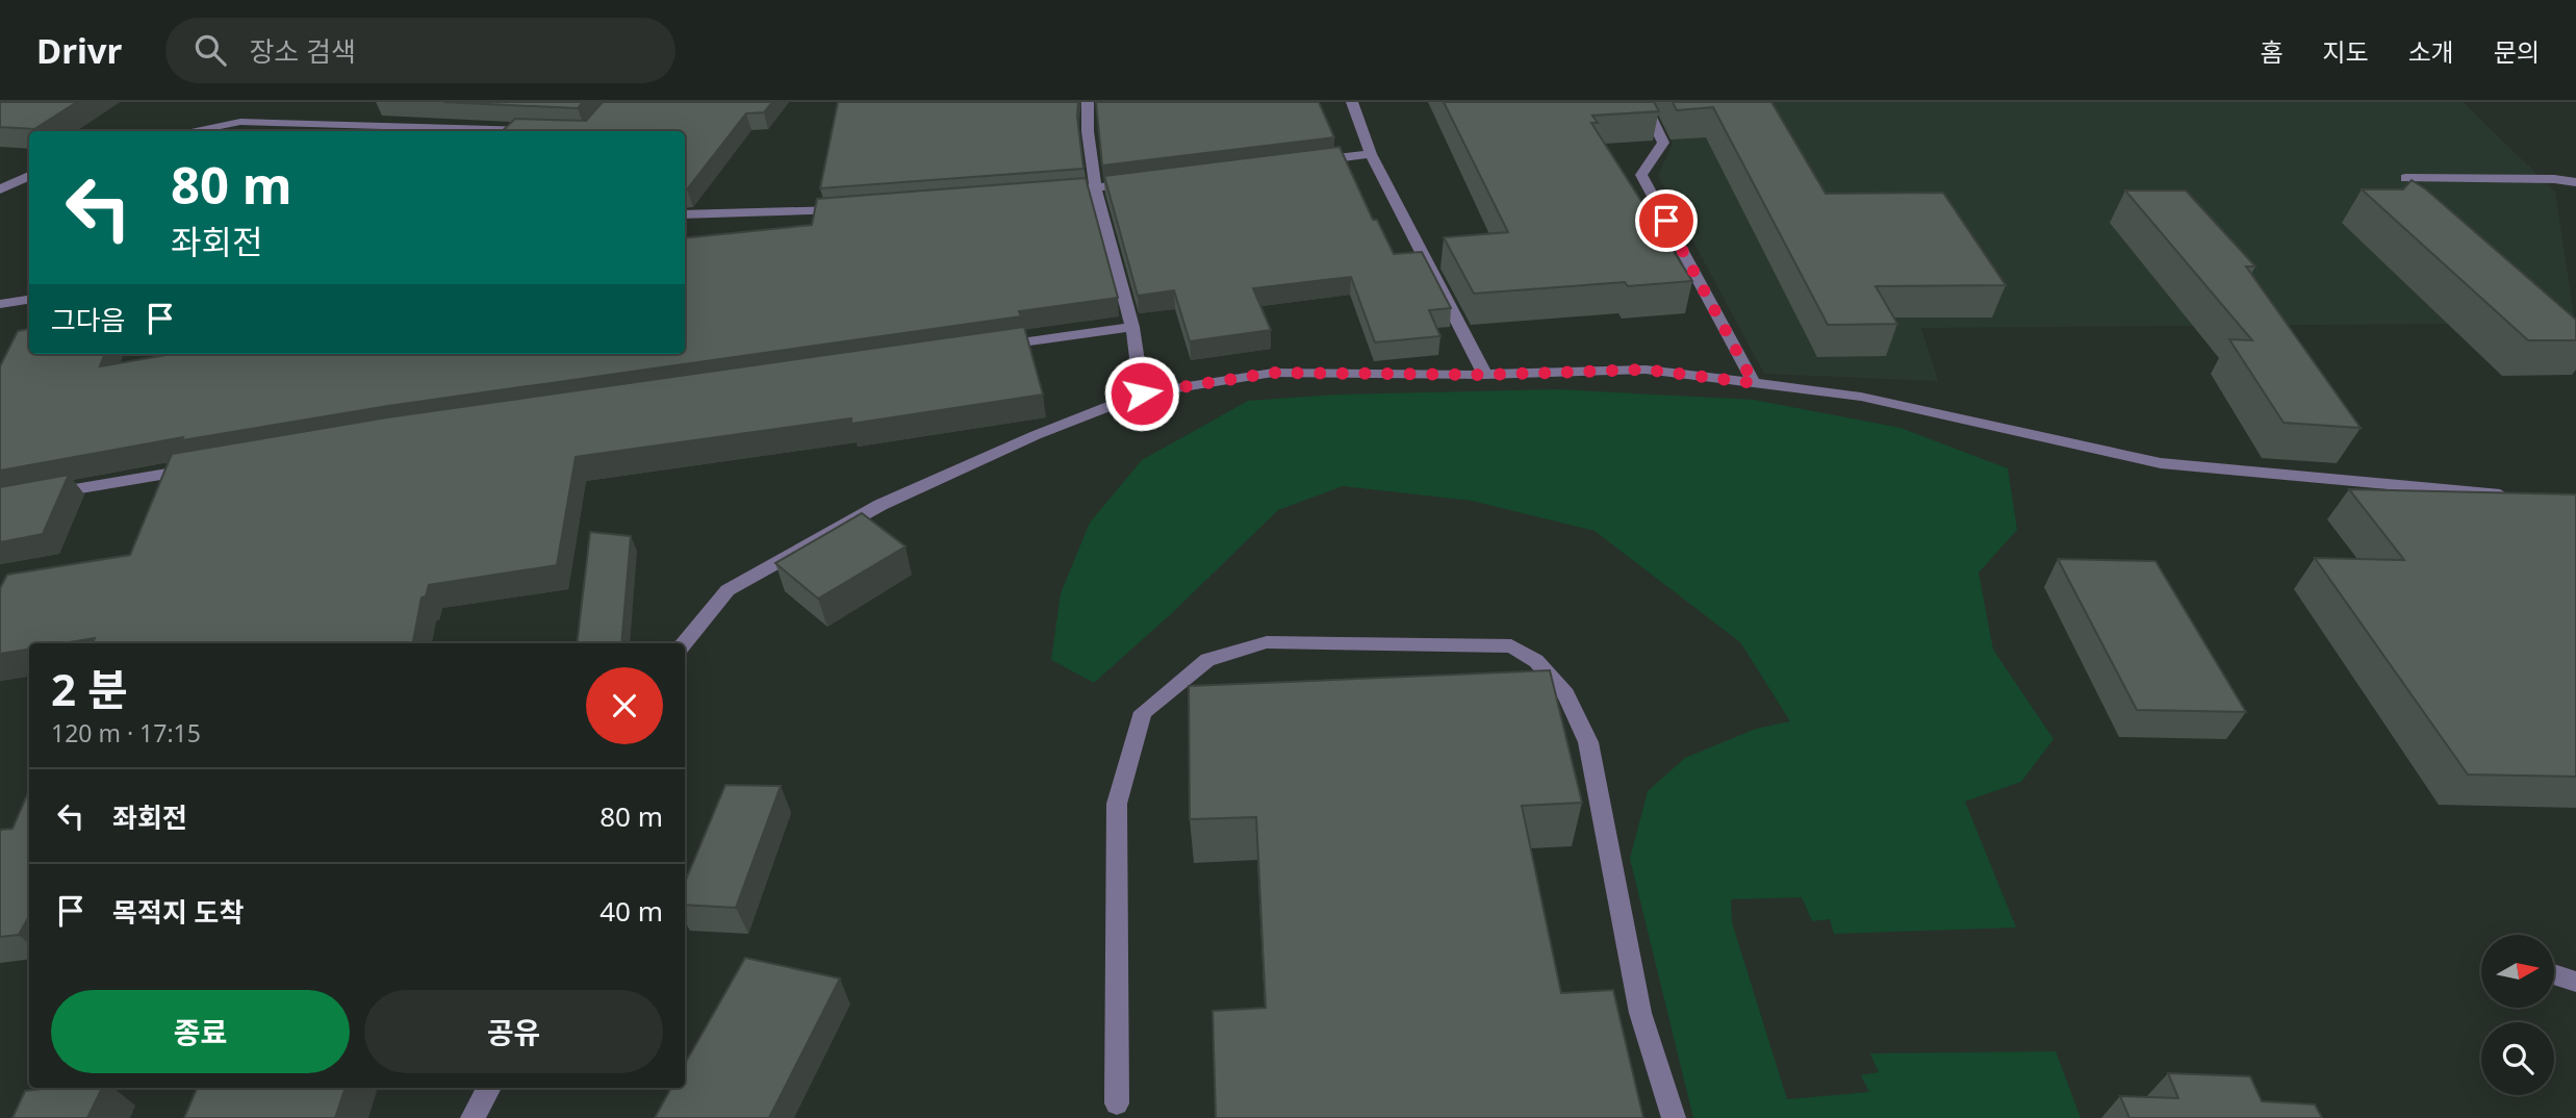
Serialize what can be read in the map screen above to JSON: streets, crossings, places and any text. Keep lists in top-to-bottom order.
{
  "north": "right",
  "page": {
    "header": "Drivr",
    "search": "장소 검색",
    "nav": [
      "홈",
      "지도",
      "소개",
      "문의"
    ],
    "turn": ["80 m", "좌회전"],
    "then": "그다음",
    "heading": ["2 분", "120 m · 17:15"],
    "list": [
      {
        "name": "좌회전",
        "value": "80 m"
      },
      {
        "name": "목적지 도착",
        "value": "40 m"
      }
    ],
    "buttons": ["종료", "공유"]
  }
}
